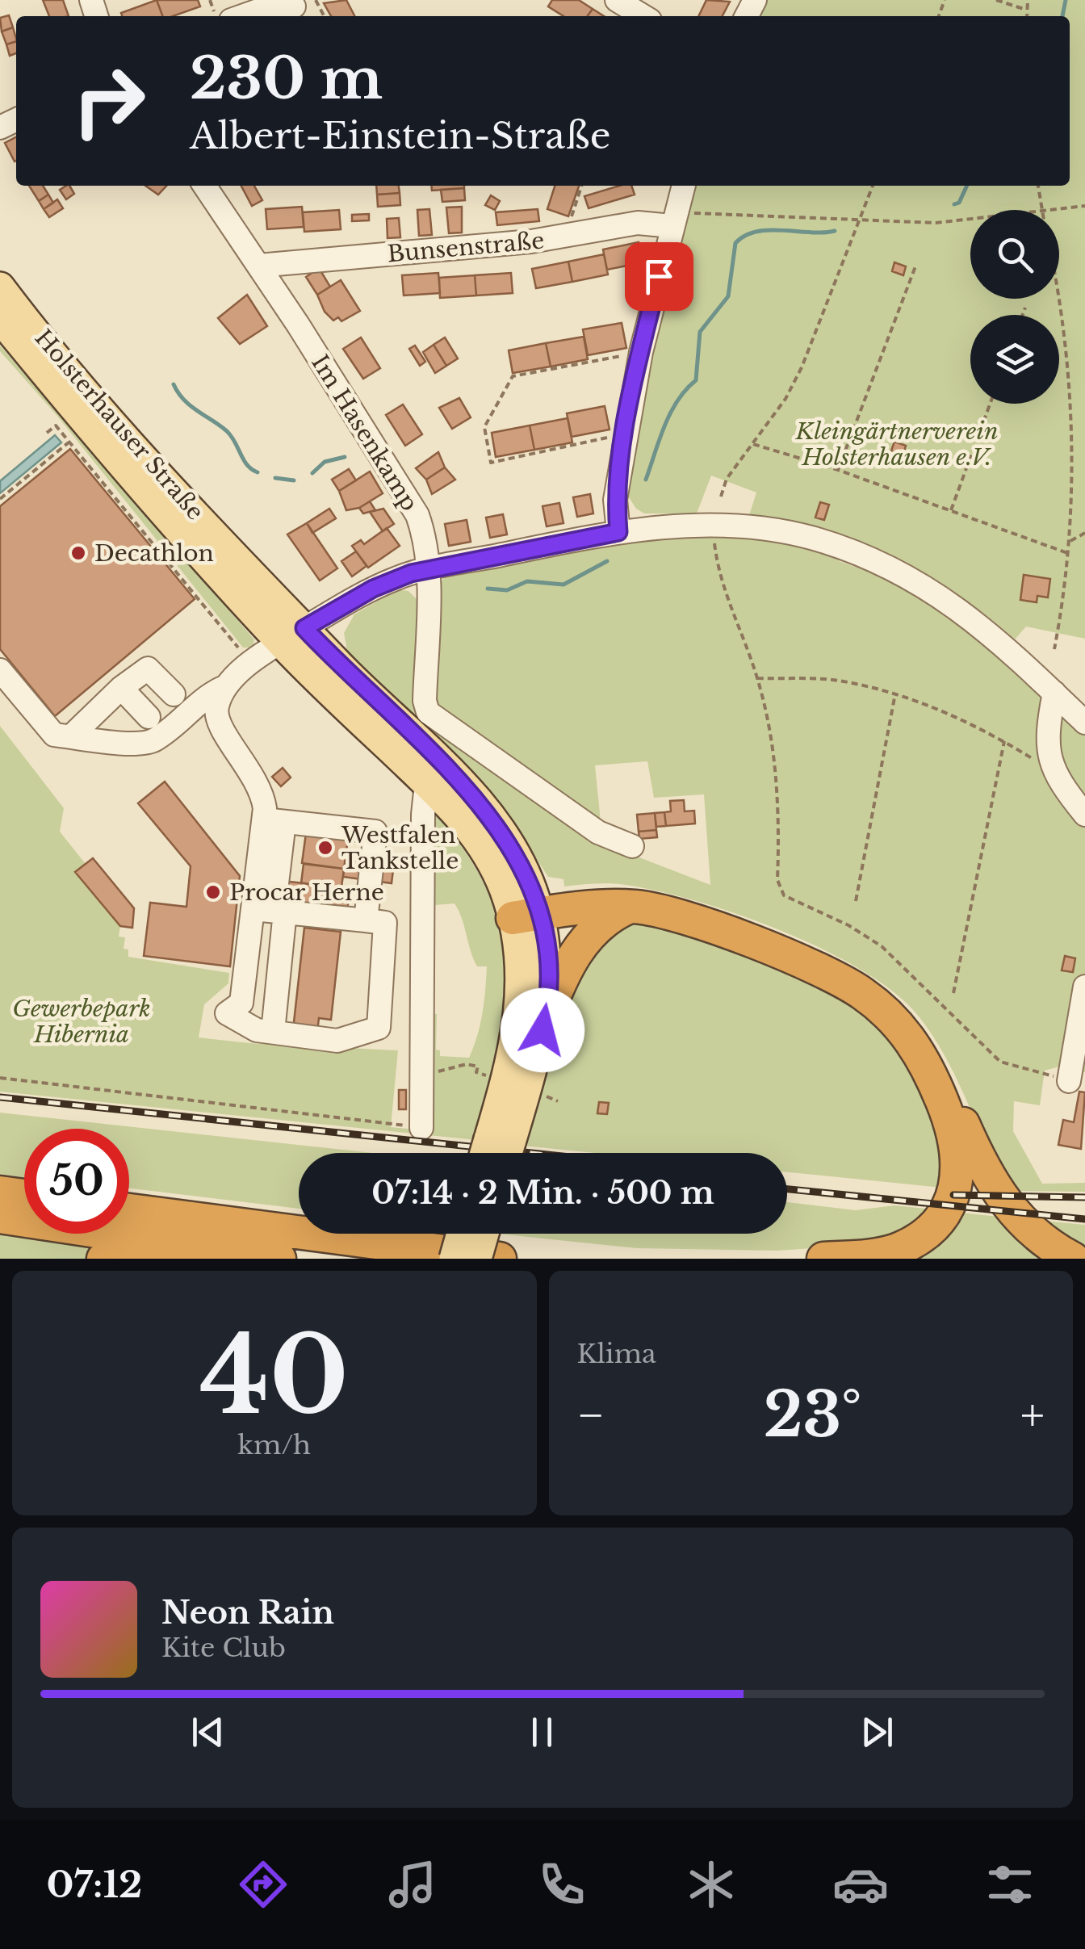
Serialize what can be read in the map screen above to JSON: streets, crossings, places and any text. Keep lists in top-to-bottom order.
{
  "streets": {
    "main road": ["Holsterhauser Straße"],
    "street": ["Bunsenstraße", "Im Hasenkamp"]
  },
  "crossings": [
    ["Bunsenstraße", "Im Hasenkamp"]
  ],
  "parks": ["Kleingärtnerverein Holsterhausen e.V.", "Gewerbepark Hibernia"],
  "places": ["Decathlon", "Westfalen Tankstelle", "Procar Herne"],
  "page": {
    "turn": ["230 m", "Albert-Einstein-Straße"],
    "limit": "50",
    "trip": "07:14 · 2 Min. · 500 m",
    "tile": [
      ["40", "km/h"],
      "Klima"
    ],
    "heat": ["−", "23°", "+"],
    "song": ["Neon Rain", "Kite Club"],
    "tabs": "07:12"
  }
}
